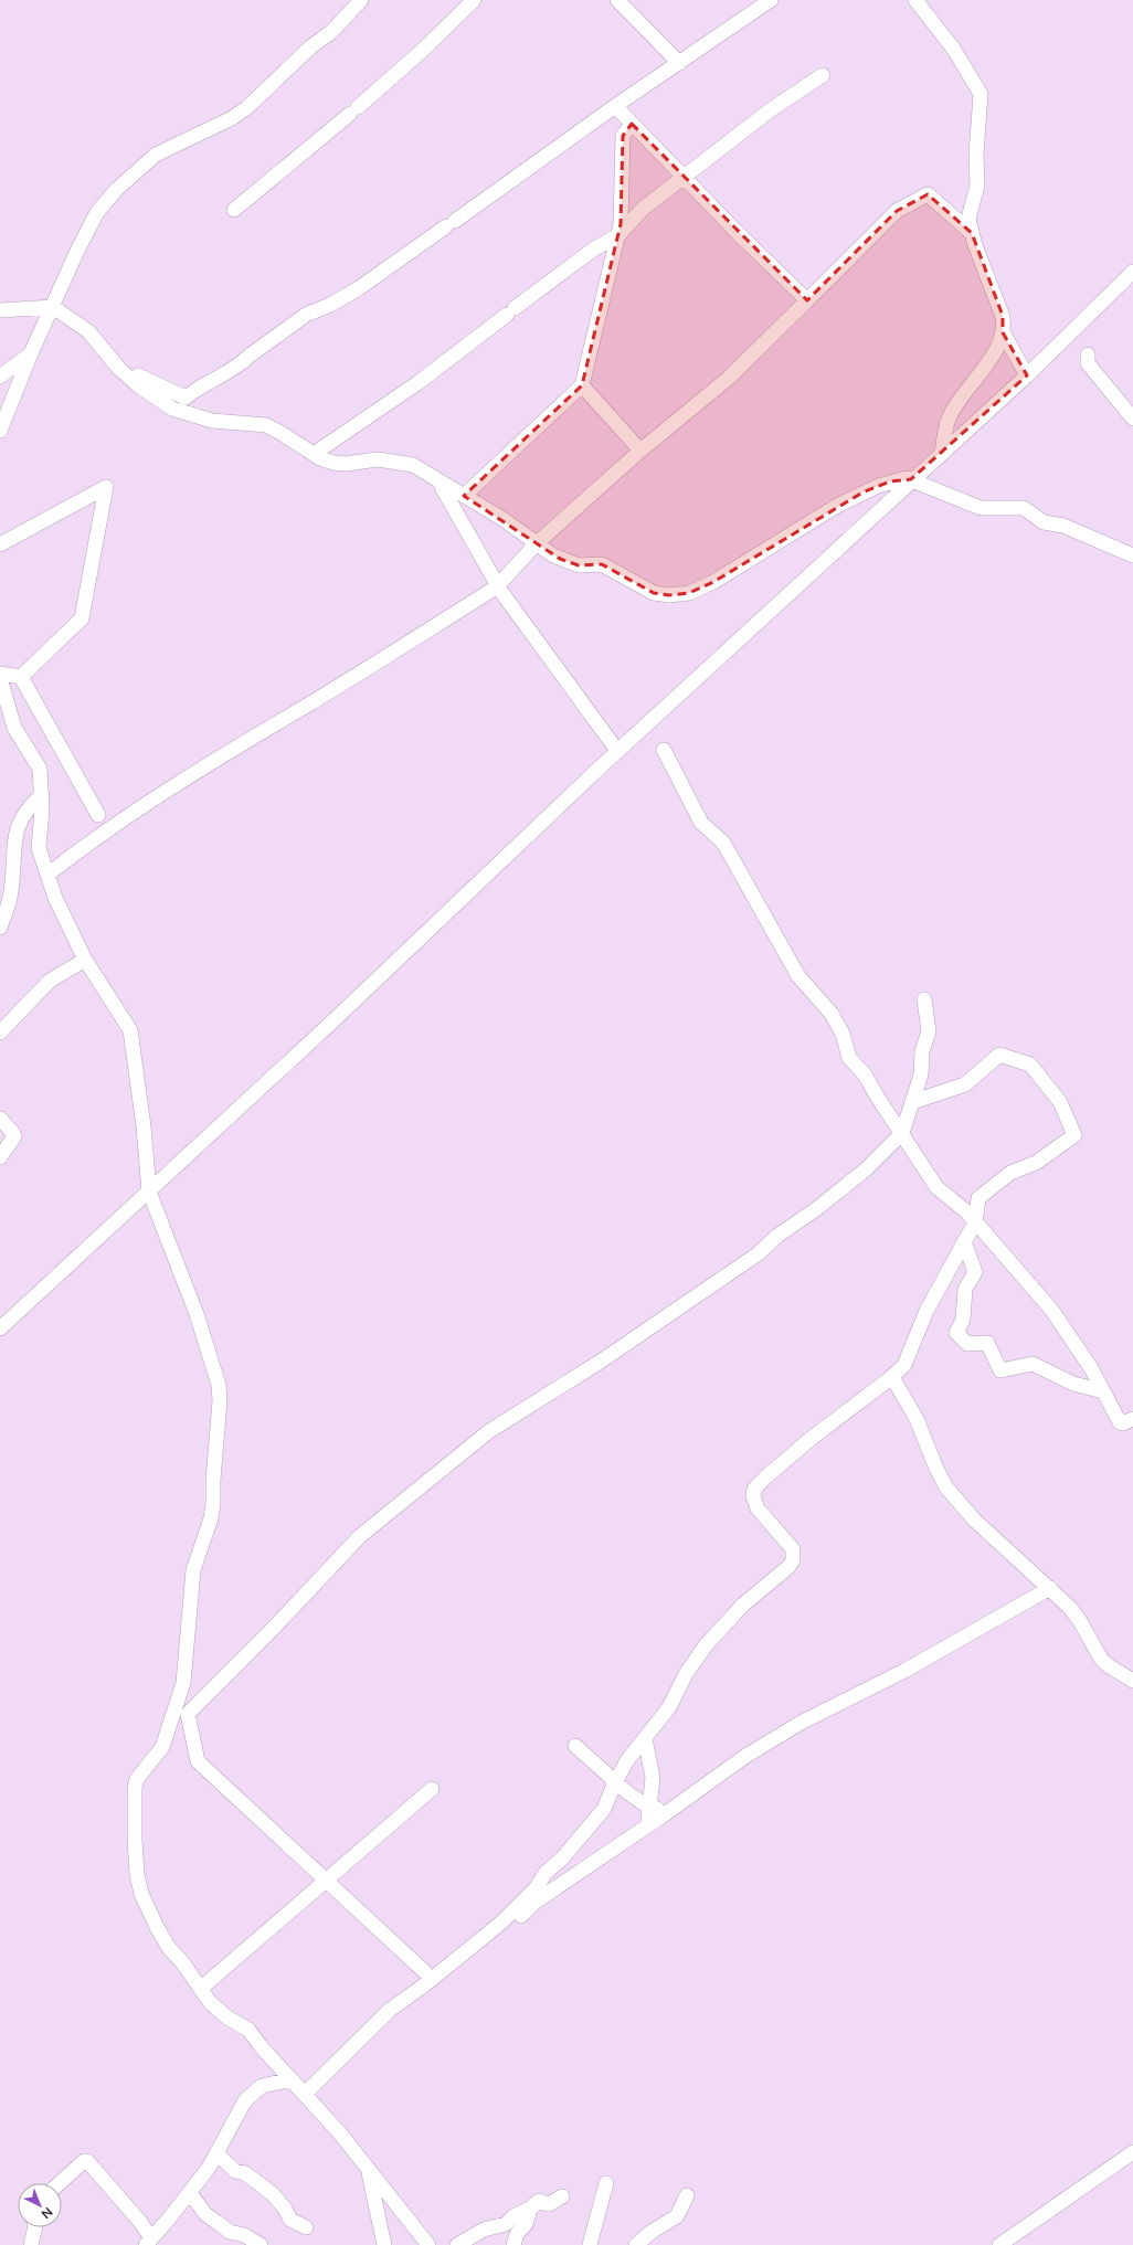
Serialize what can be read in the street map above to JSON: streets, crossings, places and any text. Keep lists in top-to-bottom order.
{
  "north": "bottom right"
}
